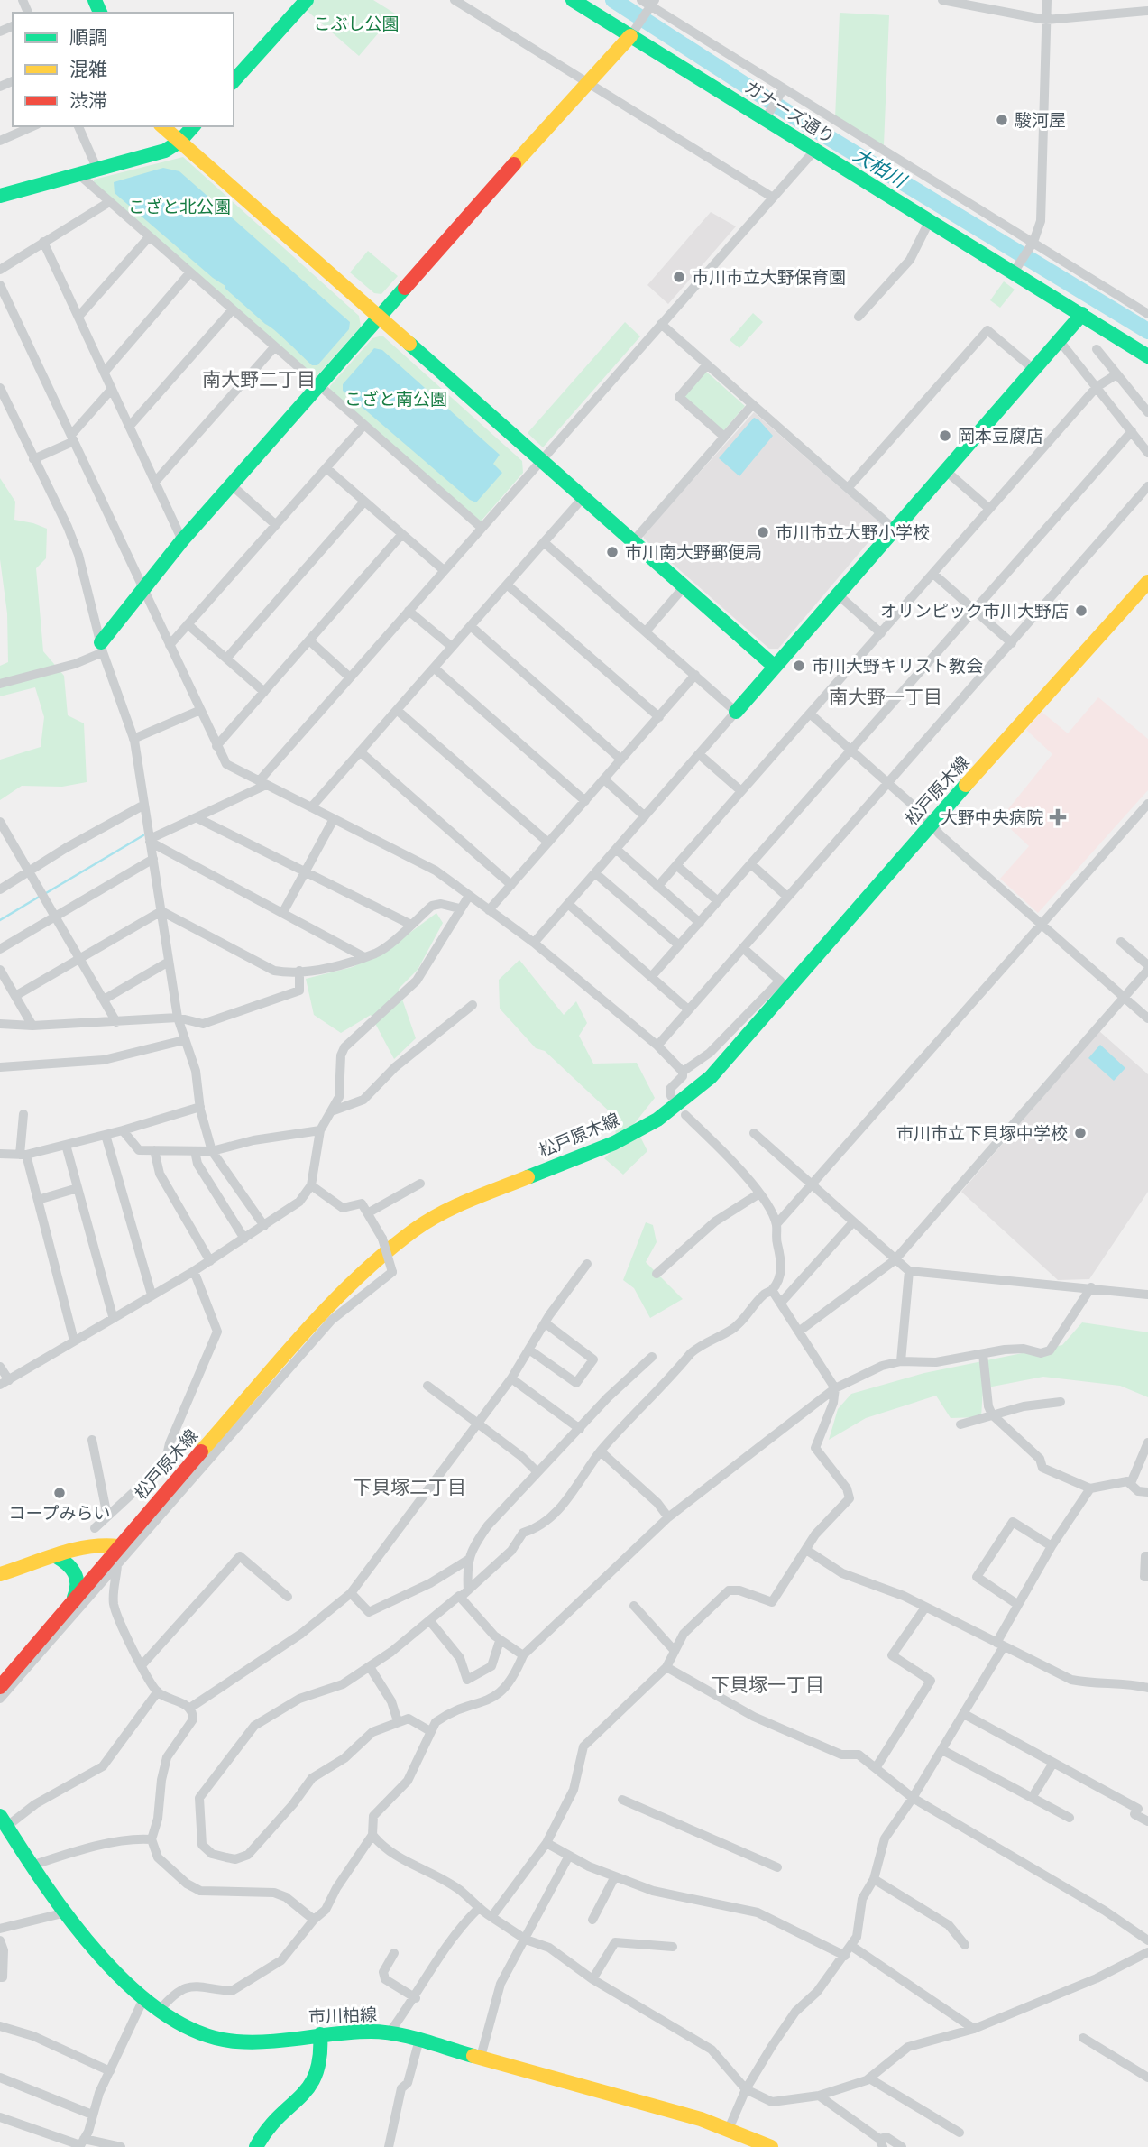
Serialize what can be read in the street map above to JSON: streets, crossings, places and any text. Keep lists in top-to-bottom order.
{
  "streets": {
    "street": ["ガナーズ通り", "松戸原木線", "市川柏線"]
  },
  "districts": [
    "南大野二丁目",
    "南大野一丁目",
    "下貝塚二丁目",
    "下貝塚一丁目"
  ],
  "water": ["大柏川"],
  "parks": ["こぶし公園", "こざと北公園", "こざと南公園"],
  "places": {
    "other": [
      "駿河屋",
      "市川市立大野保育園",
      "岡本豆腐店",
      "市川市立大野小学校",
      "市川南大野郵便局",
      "オリンピック市川大野店",
      "市川大野キリスト教会",
      "市川市立下貝塚中学校",
      "コープみらい"
    ],
    "health": ["大野中央病院"]
  },
  "legend": ["順調", "混雑", "渋滞"]
}
